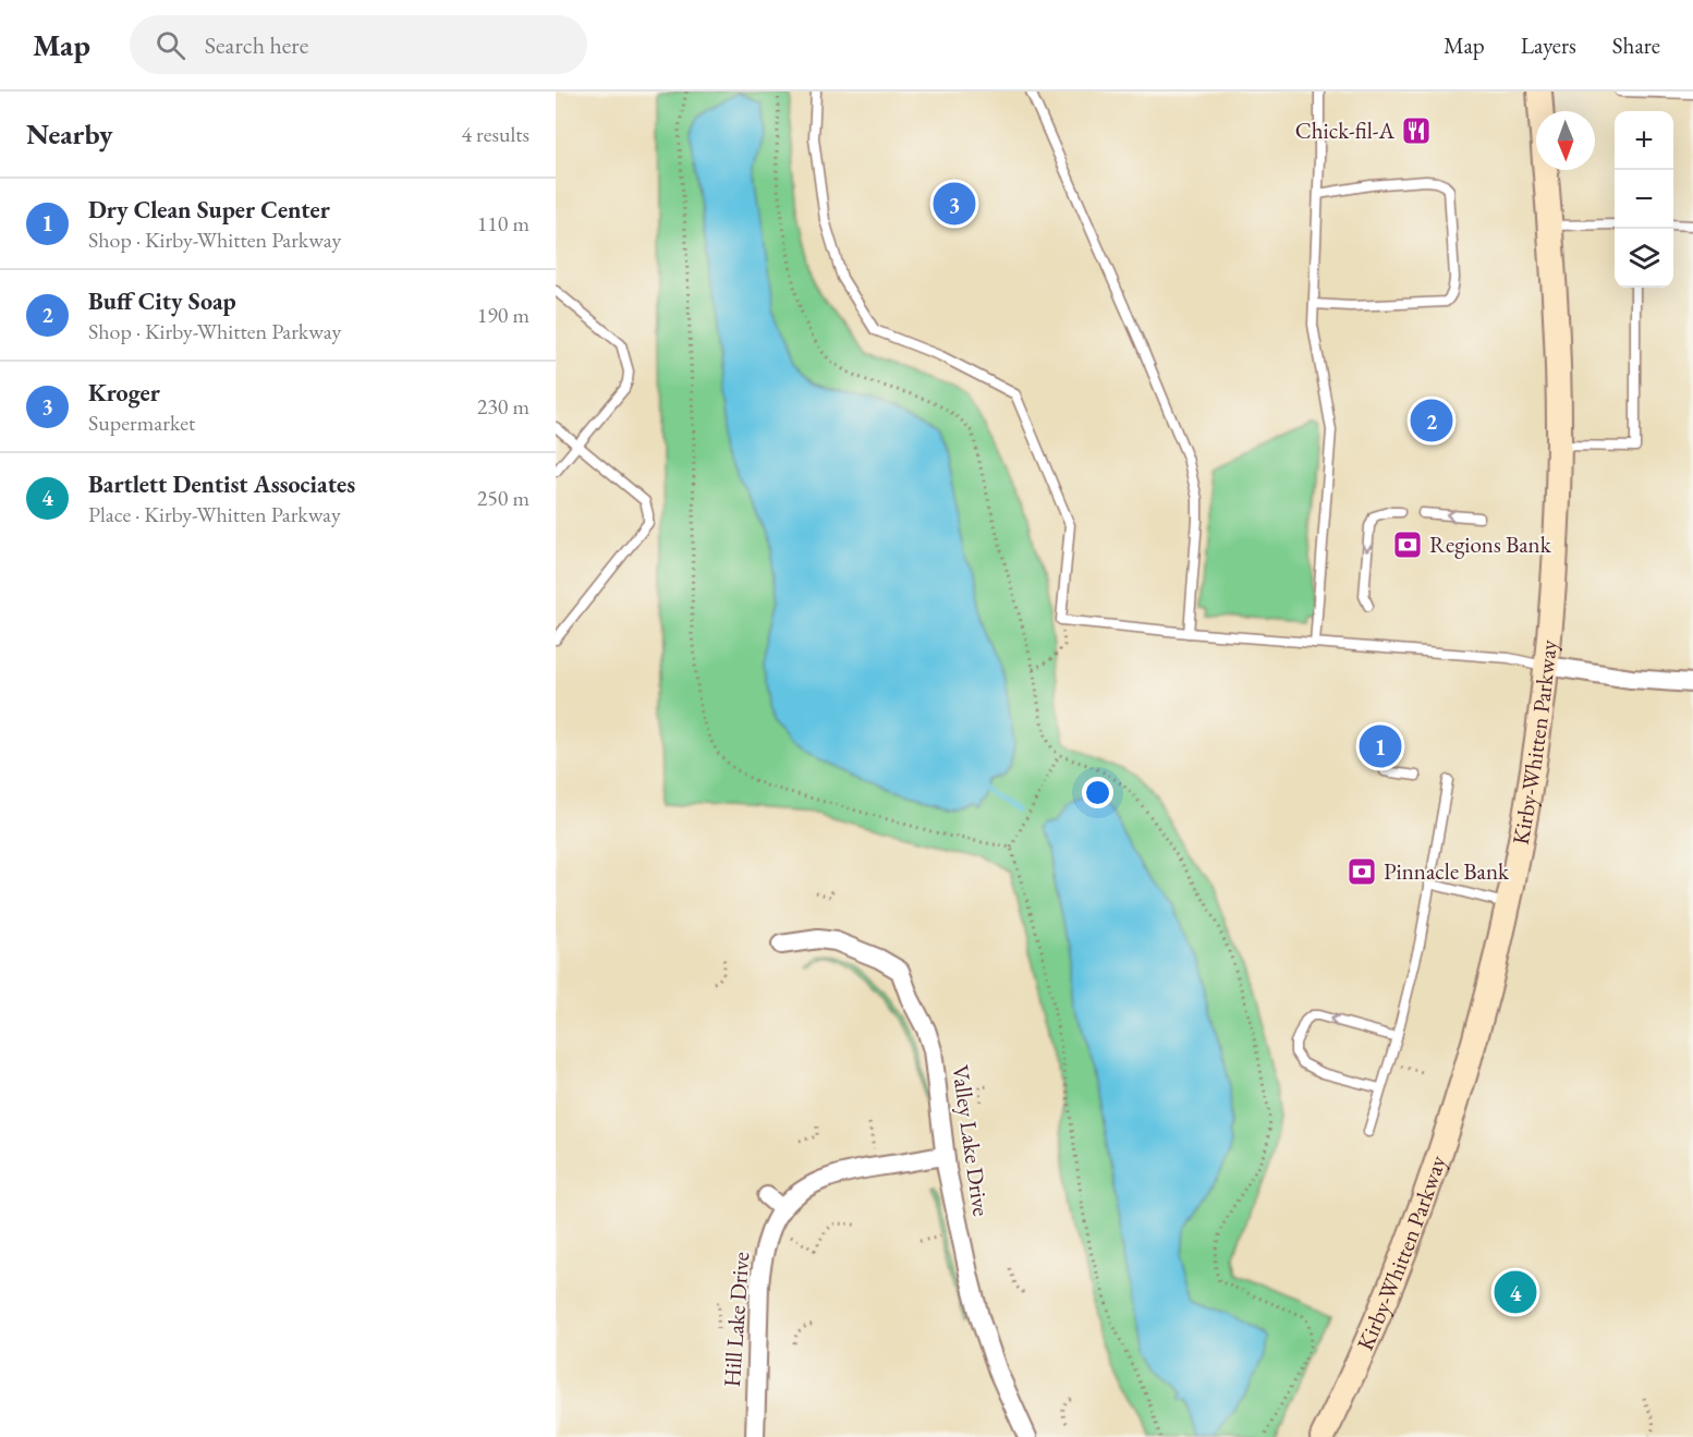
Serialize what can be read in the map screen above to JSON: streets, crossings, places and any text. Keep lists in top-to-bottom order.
{
  "streets": {
    "main road": ["Kirby-Whitten Parkway"],
    "street": ["Valley Lake Drive", "Hill Lake Drive"]
  },
  "crossings": [
    ["Valley Lake Drive", "Hill Lake Drive"]
  ],
  "places": {
    "restaurant": ["Chick-fil-A"],
    "bank": ["Regions Bank", "Pinnacle Bank"]
  },
  "north": "bottom",
  "page": {
    "header": "Map",
    "search": "Search here",
    "nav": ["Map", "Layers", "Share"],
    "heading": ["Nearby", "4 results"],
    "map_buttons": ["+", "−"],
    "list": [
      {
        "mark": "1",
        "name": "Dry Clean Super Center",
        "note": "Shop · Kirby-Whitten Parkway",
        "value": "110 m"
      },
      {
        "mark": "2",
        "name": "Buff City Soap",
        "note": "Shop · Kirby-Whitten Parkway",
        "value": "190 m"
      },
      {
        "mark": "3",
        "name": "Kroger",
        "note": "Supermarket",
        "value": "230 m"
      },
      {
        "mark": "4",
        "name": "Bartlett Dentist Associates",
        "note": "Place · Kirby-Whitten Parkway",
        "value": "250 m"
      }
    ],
    "pins": [
      "3",
      "2",
      "1",
      "4"
    ]
  }
}
